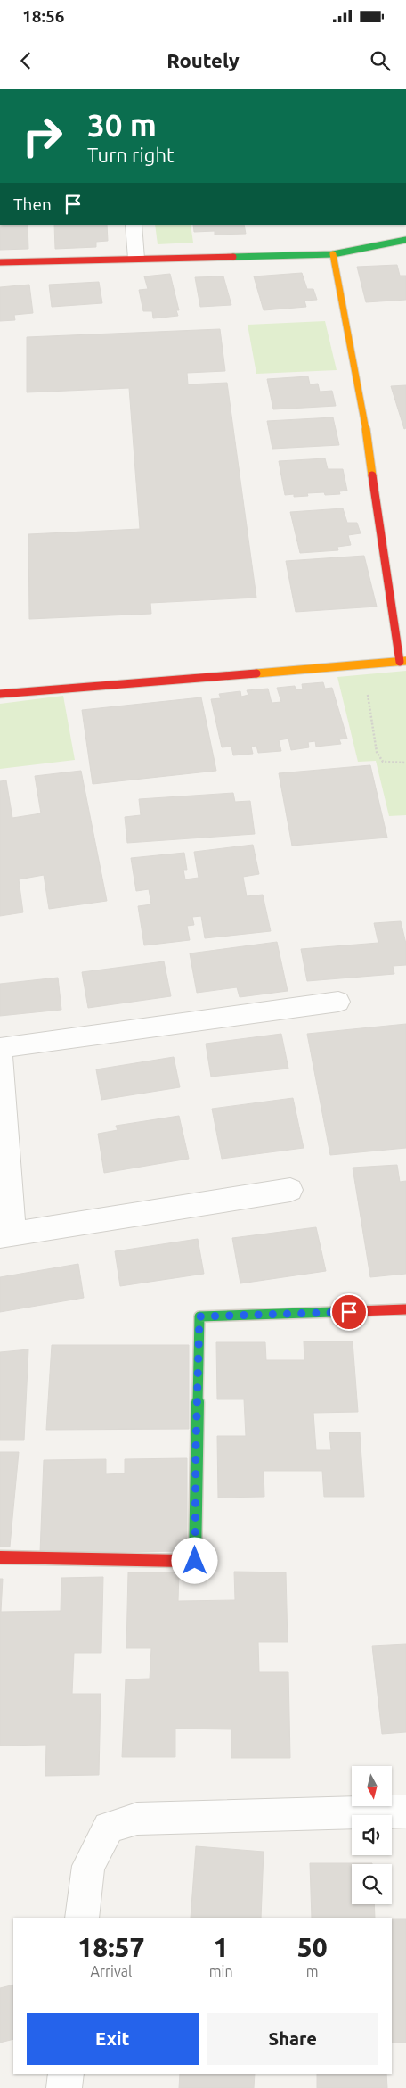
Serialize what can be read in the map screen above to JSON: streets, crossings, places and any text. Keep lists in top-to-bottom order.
{
  "north": "bottom",
  "page": {
    "status": "18:56",
    "header": "Routely",
    "turn": ["30 m", "Turn right"],
    "then": "Then",
    "eta": [
      "18:57",
      "Arrival",
      "1",
      "min",
      "50",
      "m"
    ],
    "buttons": ["Exit", "Share"]
  }
}
